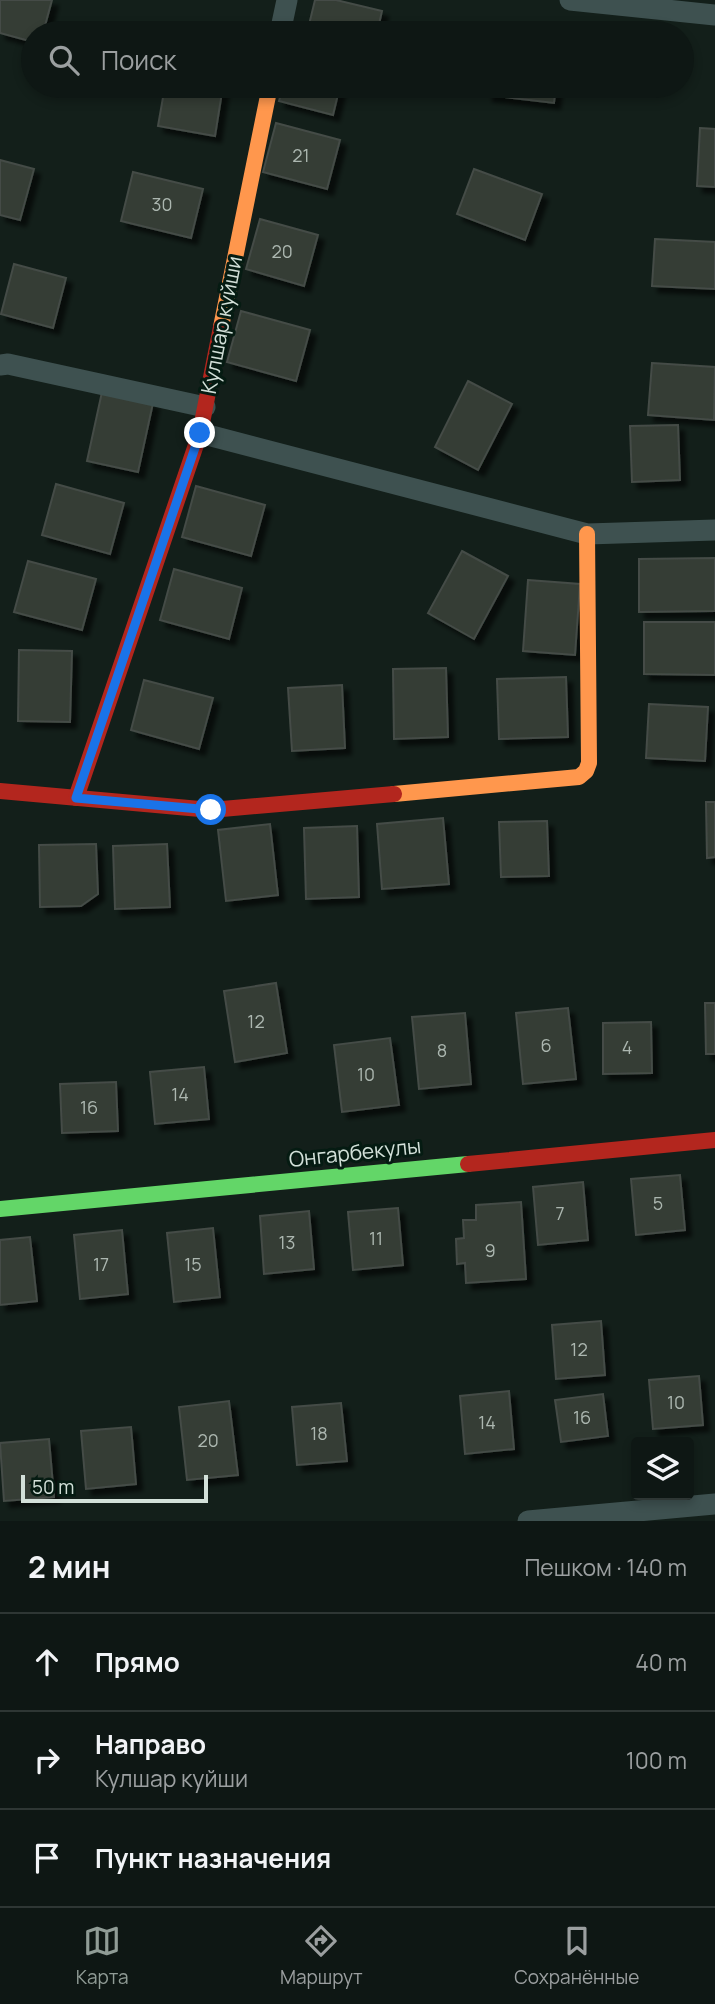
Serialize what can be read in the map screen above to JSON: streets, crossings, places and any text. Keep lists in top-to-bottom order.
{
  "streets": {
    "street": ["Кулшар куйши", "Онгарбекулы"]
  },
  "house_numbers": [
    "21",
    "30",
    "20",
    "12",
    "6",
    "4",
    "8",
    "10",
    "14",
    "16",
    "5",
    "7",
    "11",
    "13",
    "9",
    "17",
    "15",
    "12",
    "10",
    "16",
    "14",
    "18",
    "20"
  ],
  "scale_bar": "50 m",
  "page": {
    "search": "Поиск",
    "scale": "50 m",
    "heading": ["2 мин", "Пешком · 140 m"],
    "list": [
      ["Прямо", "40 m"],
      ["Направо", "Кулшар куйши", "100 m"],
      "Пункт назначения"
    ],
    "nav": ["Карта", "Маршрут", "Сохранённые"]
  }
}
